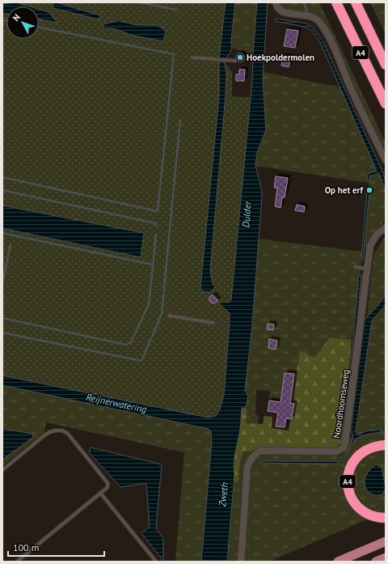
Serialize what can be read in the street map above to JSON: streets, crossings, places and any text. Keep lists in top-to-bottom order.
{
  "streets": {
    "highway": ["A4"],
    "street": ["Noordhoornseweg"]
  },
  "water": ["Dulder", "Reijnerwatering", "Zweth"],
  "places": ["Hoekpoldermolen", "Op het erf"],
  "scale_bar": "100 m",
  "north": "top left"
}
